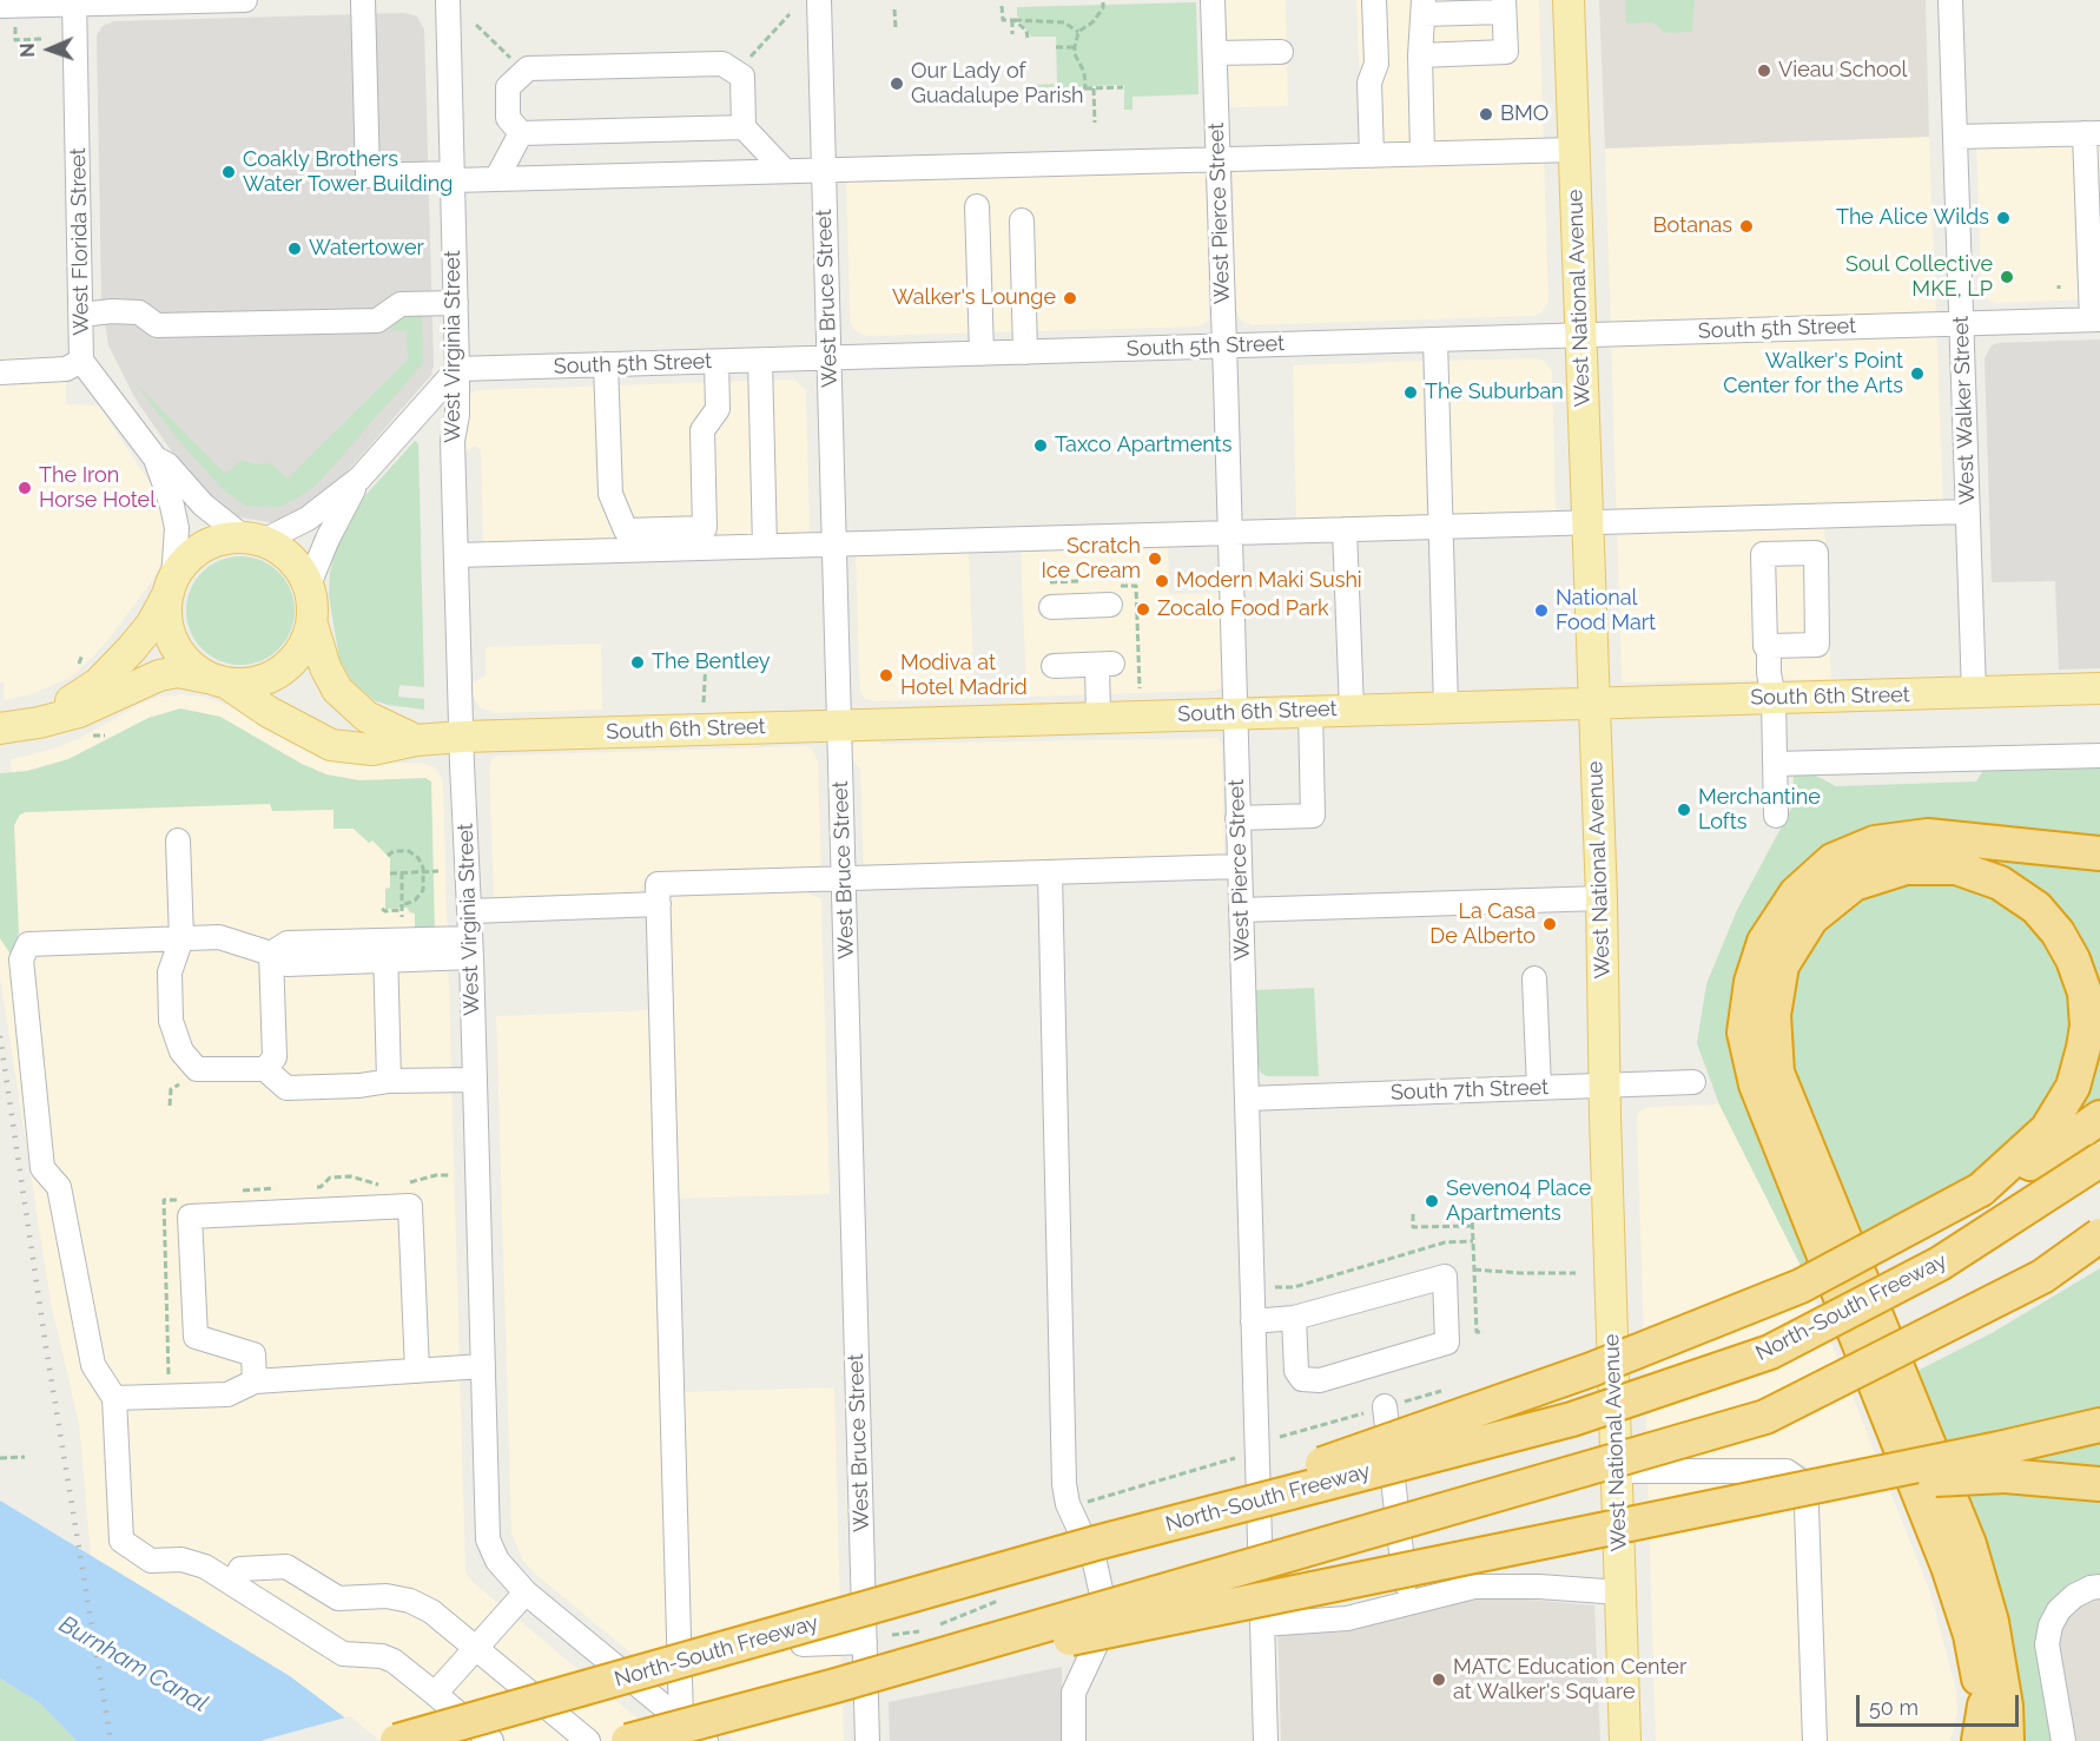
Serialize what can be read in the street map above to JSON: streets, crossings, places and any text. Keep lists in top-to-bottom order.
{
  "streets": {
    "highway": ["North-South Freeway"],
    "main road": ["West National Avenue", "South 6th Street"],
    "street": [
      "West Pierce Street",
      "West Florida Street",
      "West Bruce Street",
      "South 5th Street",
      "West Virginia Street",
      "West Walker Street",
      "South 7th Street"
    ]
  },
  "crossings": [
    ["West Pierce Street", "South 5th Street"],
    ["West Pierce Street", "South 6th Street"],
    ["West Pierce Street", "South 7th Street"],
    ["West Florida Street", "South 6th Street"],
    ["West Bruce Street", "South 5th Street"],
    ["West Bruce Street", "South 6th Street"],
    ["West National Avenue", "South 5th Street"],
    ["West National Avenue", "South 6th Street"],
    ["West National Avenue", "South 7th Street"],
    ["South 5th Street", "West Virginia Street"],
    ["South 5th Street", "West Walker Street"],
    ["West Virginia Street", "South 6th Street"],
    ["West Walker Street", "South 6th Street"]
  ],
  "water": ["Burnham Canal"],
  "places": [
    "Vieau School",
    "Our Lady of Guadalupe Parish",
    "BMO",
    "Coakly Brothers Water Tower Building",
    "The Alice Wilds",
    "Botanas",
    "Watertower",
    "Soul Collective MKE, LP",
    "Walker's Lounge",
    "Walker's Point Center for the Arts",
    "The Suburban",
    "Taxco Apartments",
    "The Iron Horse Hotel",
    "Scratch Ice Cream",
    "Modern Maki Sushi",
    "Zocalo Food Park",
    "National Food Mart",
    "The Bentley",
    "Modiva at Hotel Madrid",
    "Merchantine Lofts",
    "La Casa De Alberto",
    "Seven04 Place Apartments",
    "MATC Education Center at Walker's Square"
  ],
  "scale_bar": "50 m",
  "north": "left"
}
